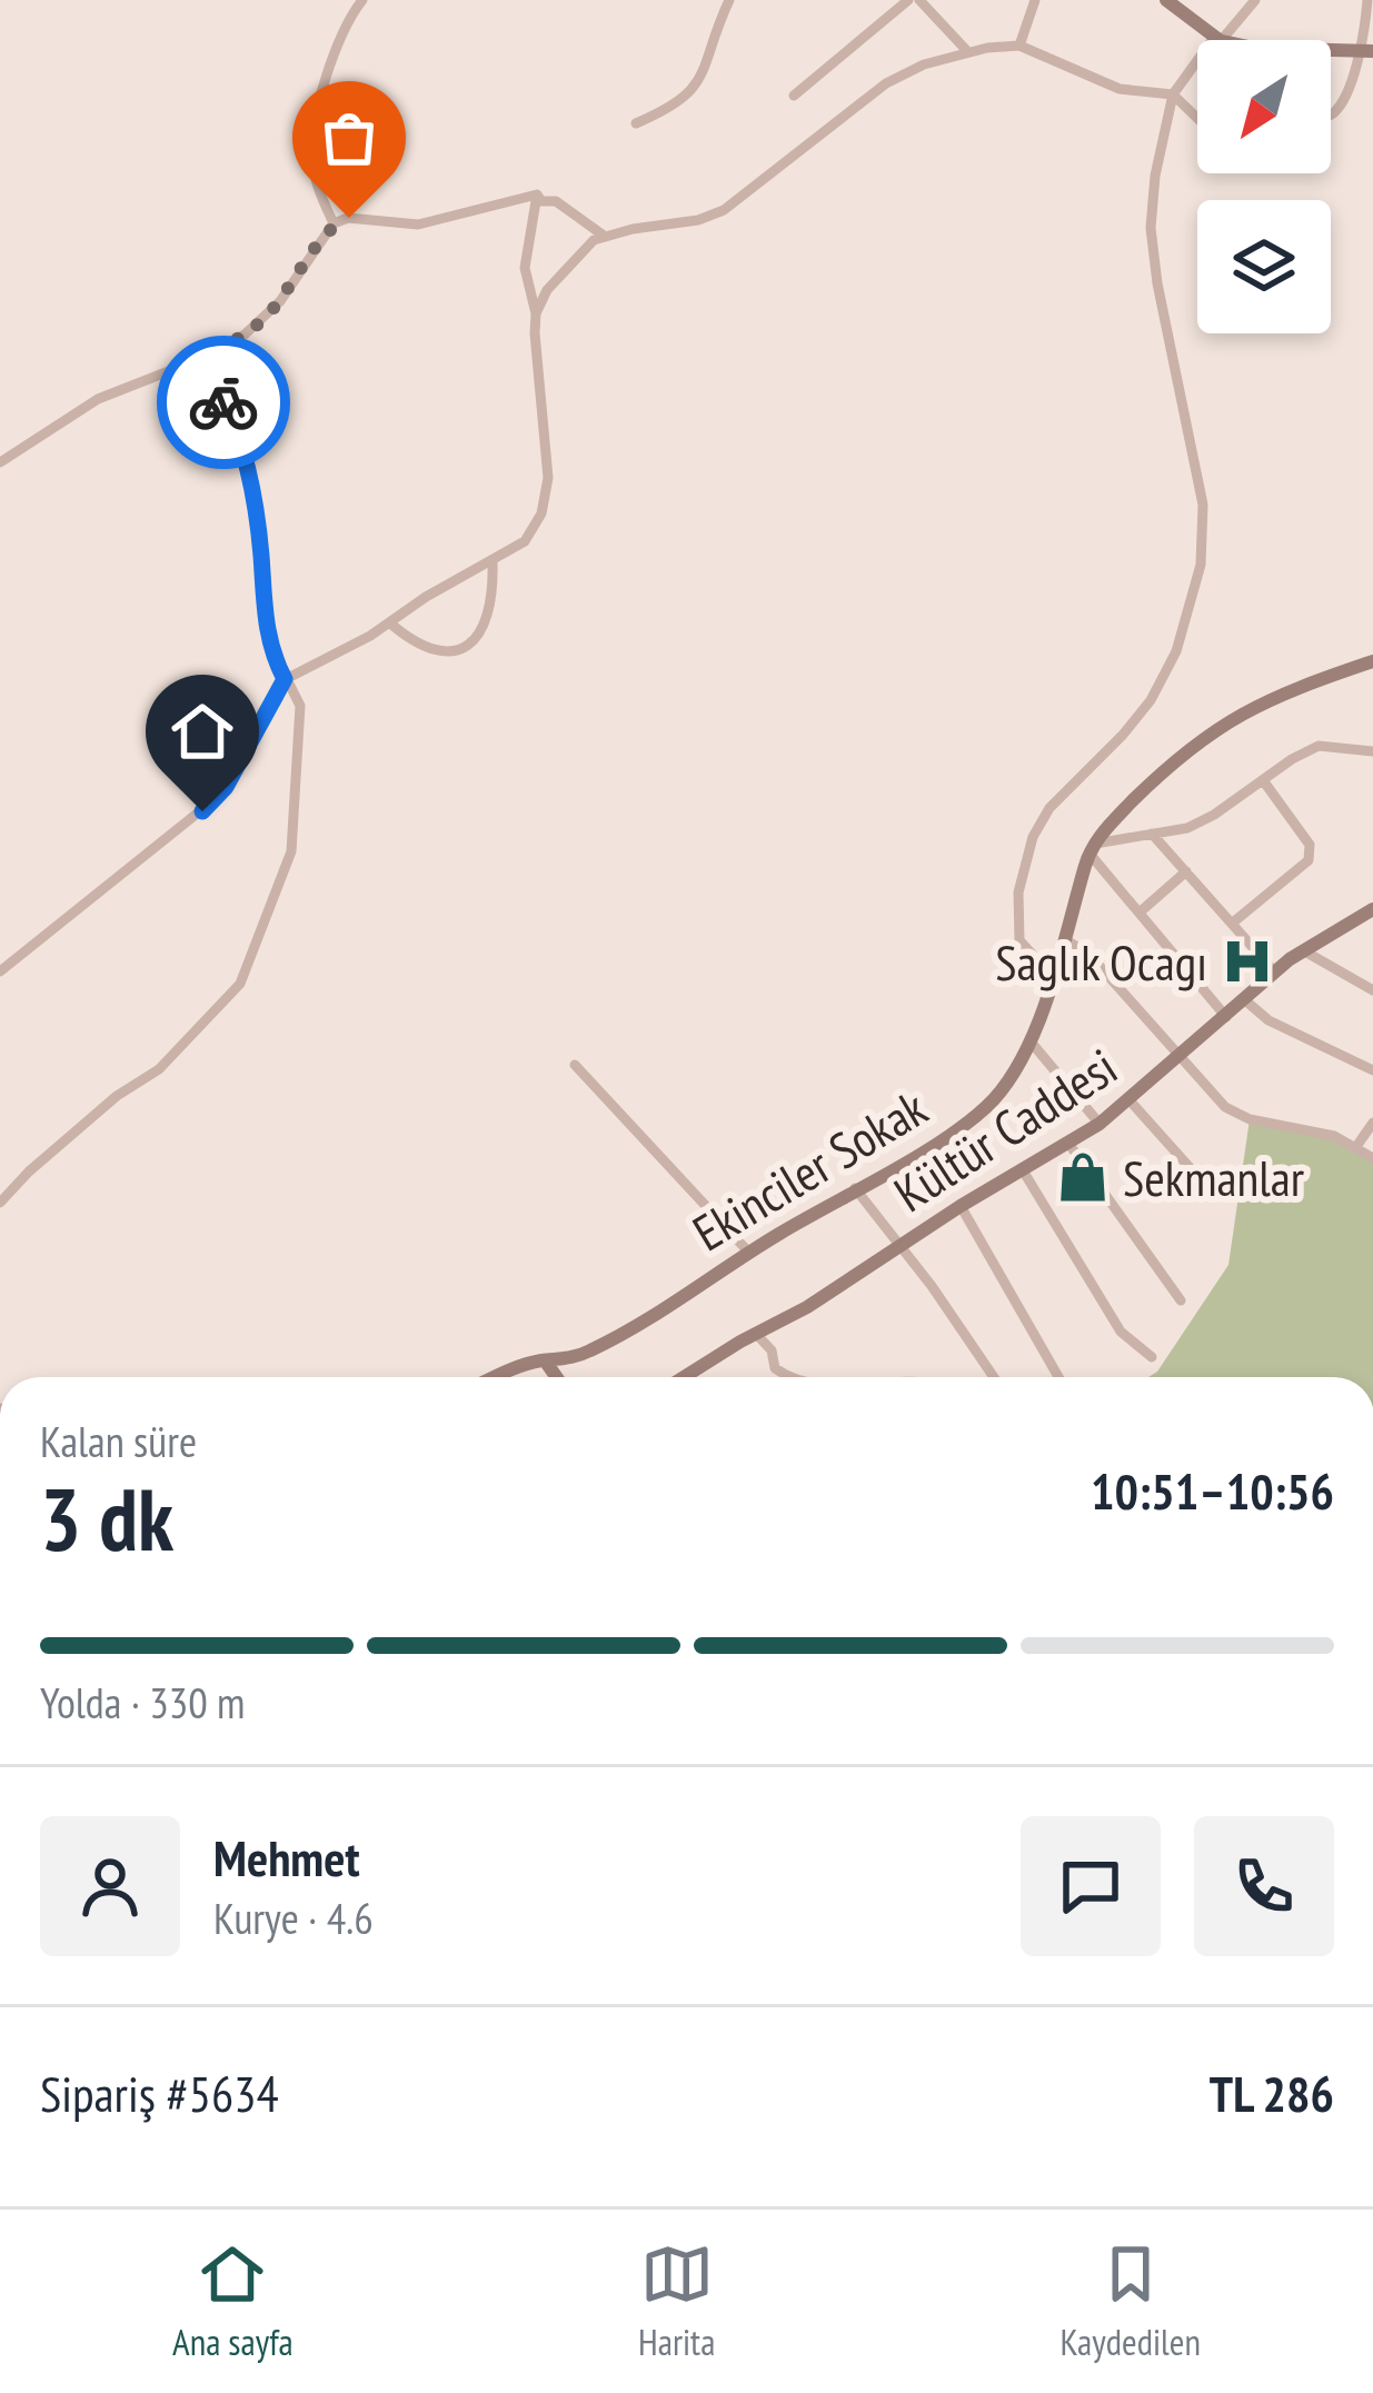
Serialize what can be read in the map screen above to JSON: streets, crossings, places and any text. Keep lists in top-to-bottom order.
{
  "streets": {
    "street": ["Kültür Caddesi", "Ekinciler Sokak"]
  },
  "places": {
    "hospital": ["Saglık Ocagı"],
    "shop": ["Sekmanlar"]
  },
  "north": "bottom left",
  "page": {
    "heading": ["3 dk", "Kalan süre", "10:51–10:56"],
    "panel": [
      "Mehmet",
      "Kurye · 4.6",
      "Sipariş #5634",
      "TL 286"
    ],
    "bar": "Yolda · 330 m",
    "tabs": ["Ana sayfa", "Harita", "Kaydedilen"]
  }
}
